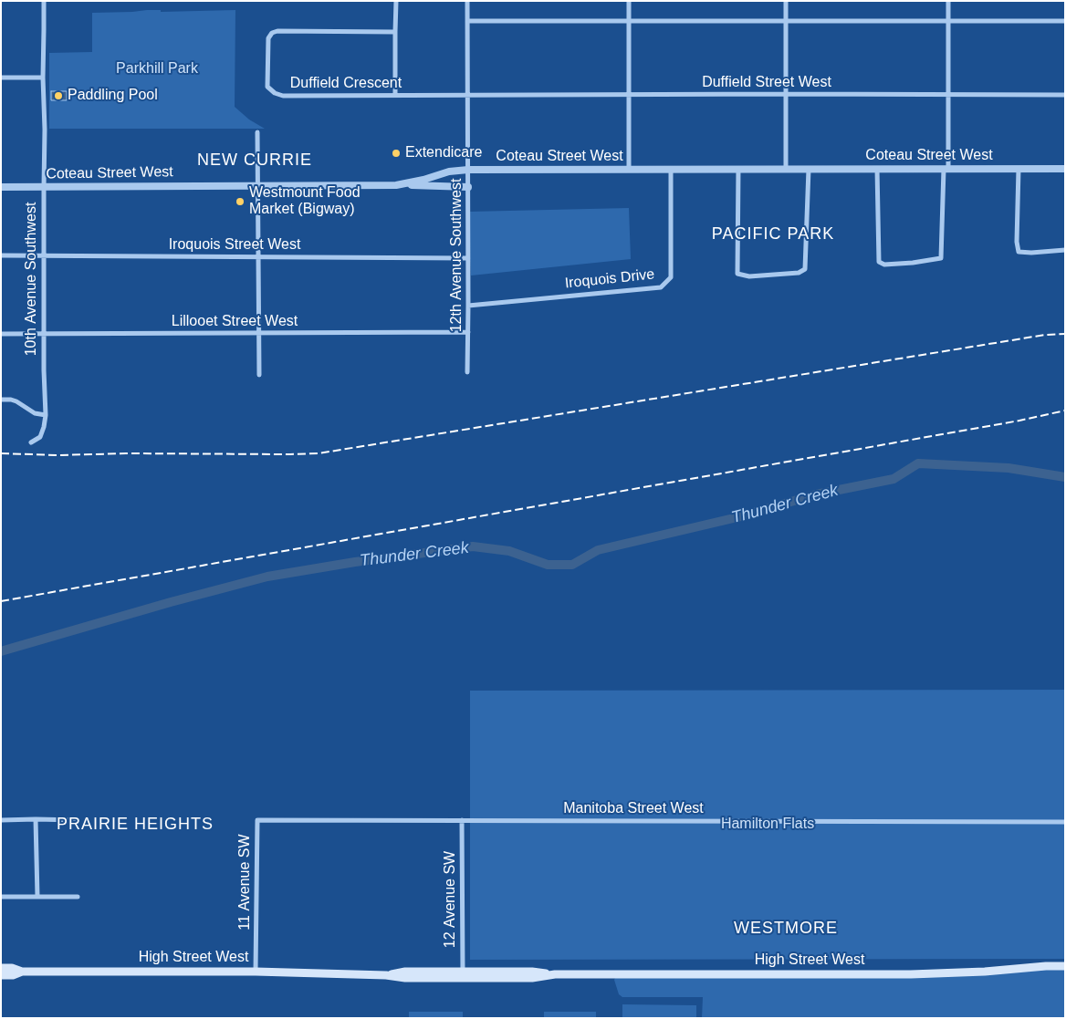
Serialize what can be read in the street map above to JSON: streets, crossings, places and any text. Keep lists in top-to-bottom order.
{
  "streets": {
    "main road": ["High Street West"],
    "street": [
      "Duffield Street West",
      "Duffield Crescent",
      "Coteau Street West",
      "Iroquois Street West",
      "12th Avenue Southwest",
      "10th Avenue Southwest",
      "Iroquois Drive",
      "Lillooet Street West",
      "Manitoba Street West",
      "11 Avenue SW",
      "12 Avenue SW"
    ]
  },
  "crossings": [
    ["Duffield Street West", "Duffield Crescent"],
    ["Duffield Street West", "12th Avenue Southwest"],
    ["Duffield Crescent", "12th Avenue Southwest"],
    ["Coteau Street West", "12th Avenue Southwest"],
    ["Coteau Street West", "10th Avenue Southwest"],
    ["Coteau Street West", "Iroquois Drive"],
    ["Iroquois Street West", "12th Avenue Southwest"],
    ["Iroquois Street West", "10th Avenue Southwest"],
    ["12th Avenue Southwest", "Iroquois Drive"],
    ["12th Avenue Southwest", "Lillooet Street West"],
    ["10th Avenue Southwest", "Lillooet Street West"],
    ["Manitoba Street West", "11 Avenue SW"],
    ["Manitoba Street West", "12 Avenue SW"],
    ["11 Avenue SW", "High Street West"],
    ["12 Avenue SW", "High Street West"]
  ],
  "districts": [
    "NEW CURRIE",
    "PACIFIC PARK",
    "PRAIRIE HEIGHTS",
    "WESTMORE"
  ],
  "water": ["Thunder Creek"],
  "parks": ["Parkhill Park", "Hamilton Flats"],
  "places": ["Paddling Pool", "Extendicare", "Westmount Food Market (Bigway)"]
}
